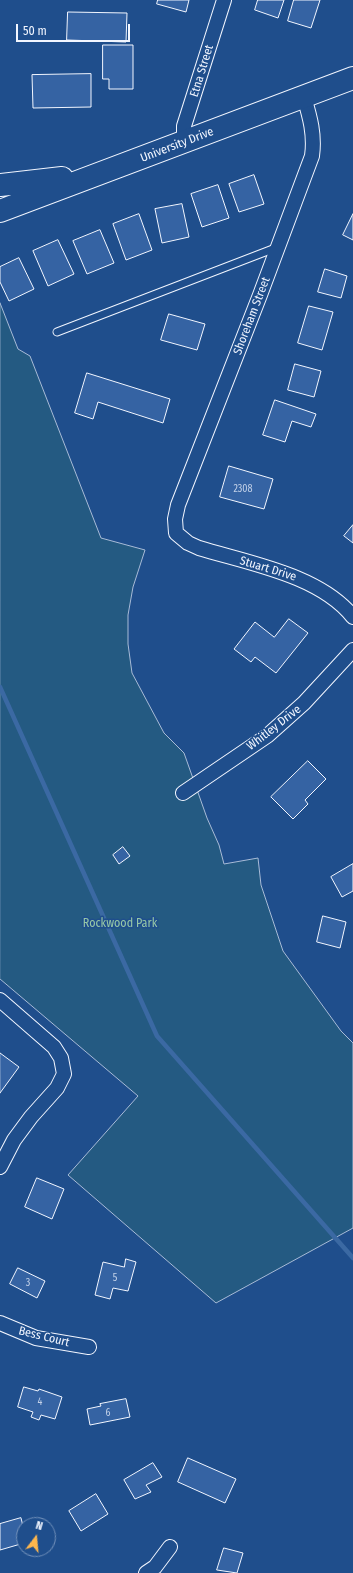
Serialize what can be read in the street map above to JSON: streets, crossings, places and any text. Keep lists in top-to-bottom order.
{
  "streets": {
    "main road": ["University Drive"],
    "street": [
      "Etna Street",
      "Shoreham Street",
      "Stuart Drive",
      "Whitley Drive",
      "Bess Court"
    ]
  },
  "crossings": [
    ["Etna Street", "University Drive"],
    ["University Drive", "Shoreham Street"],
    ["Shoreham Street", "Stuart Drive"]
  ],
  "parks": ["Rockwood Park"],
  "house_numbers": [
    "2308",
    "5",
    "3",
    "4",
    "6"
  ],
  "scale_bar": "50 m",
  "north": "top"
}
